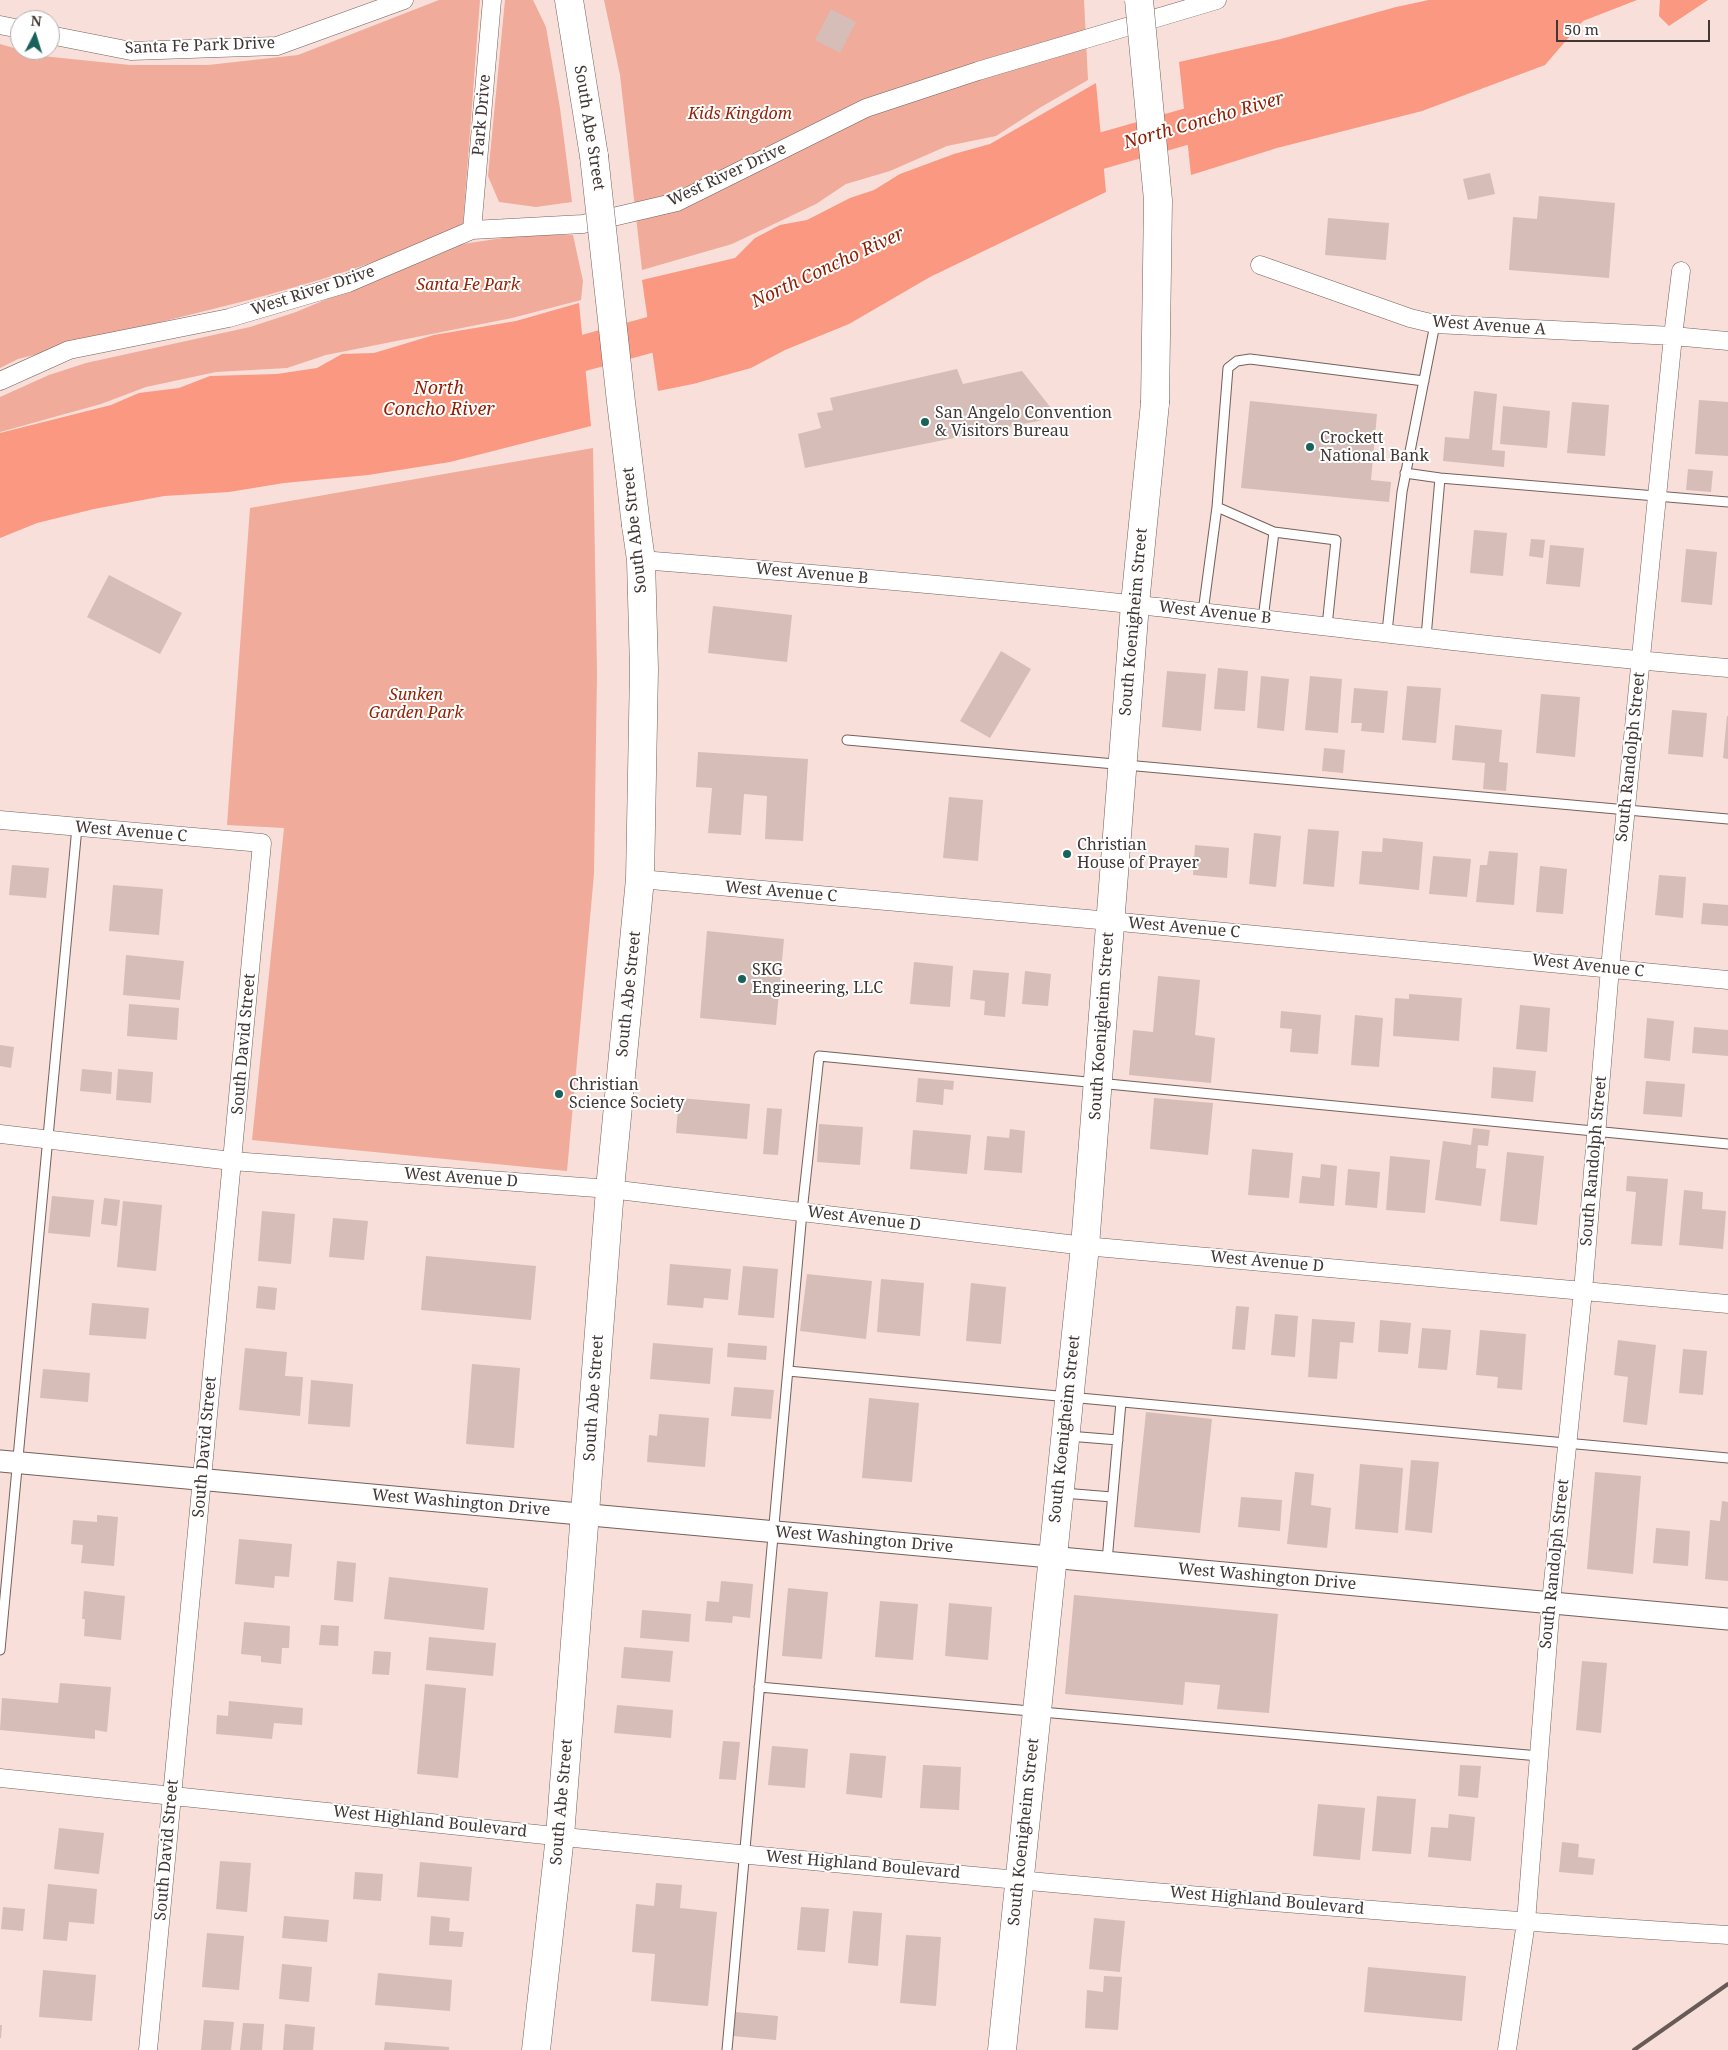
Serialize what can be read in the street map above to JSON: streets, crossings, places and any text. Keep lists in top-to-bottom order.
{
  "streets": {
    "main road": ["South Abe Street", "South Koenigheim Street"],
    "street": [
      "Santa Fe Park Drive",
      "Park Drive",
      "West River Drive",
      "West Avenue A",
      "West Avenue B",
      "South Randolph Street",
      "West Avenue C",
      "South David Street",
      "West Avenue D",
      "West Washington Drive",
      "West Highland Boulevard"
    ]
  },
  "crossings": [
    ["Park Drive", "West River Drive"],
    ["South Abe Street", "West Avenue B"],
    ["South Abe Street", "West Avenue C"],
    ["South Abe Street", "West Avenue D"],
    ["South Abe Street", "West Washington Drive"],
    ["South Abe Street", "West Highland Boulevard"],
    ["West Avenue A", "South Randolph Street"],
    ["West Avenue B", "South Koenigheim Street"],
    ["West Avenue B", "South Randolph Street"],
    ["South Koenigheim Street", "West Avenue C"],
    ["South Koenigheim Street", "West Avenue D"],
    ["South Koenigheim Street", "West Washington Drive"],
    ["South Koenigheim Street", "West Highland Boulevard"],
    ["South Randolph Street", "West Avenue C"],
    ["South Randolph Street", "West Avenue D"],
    ["South Randolph Street", "West Washington Drive"],
    ["South Randolph Street", "West Highland Boulevard"],
    ["West Avenue C", "South David Street"],
    ["South David Street", "West Avenue D"],
    ["South David Street", "West Washington Drive"],
    ["South David Street", "West Highland Boulevard"]
  ],
  "water": ["North Concho River"],
  "parks": ["Kids Kingdom", "Santa Fe Park", "Sunken Garden Park"],
  "places": [
    "San Angelo Convention & Visitors Bureau",
    "Crockett National Bank",
    "Christian House of Prayer",
    "SKG Engineering, LLC",
    "Christian Science Society"
  ],
  "scale_bar": "50 m",
  "north": "top"
}
